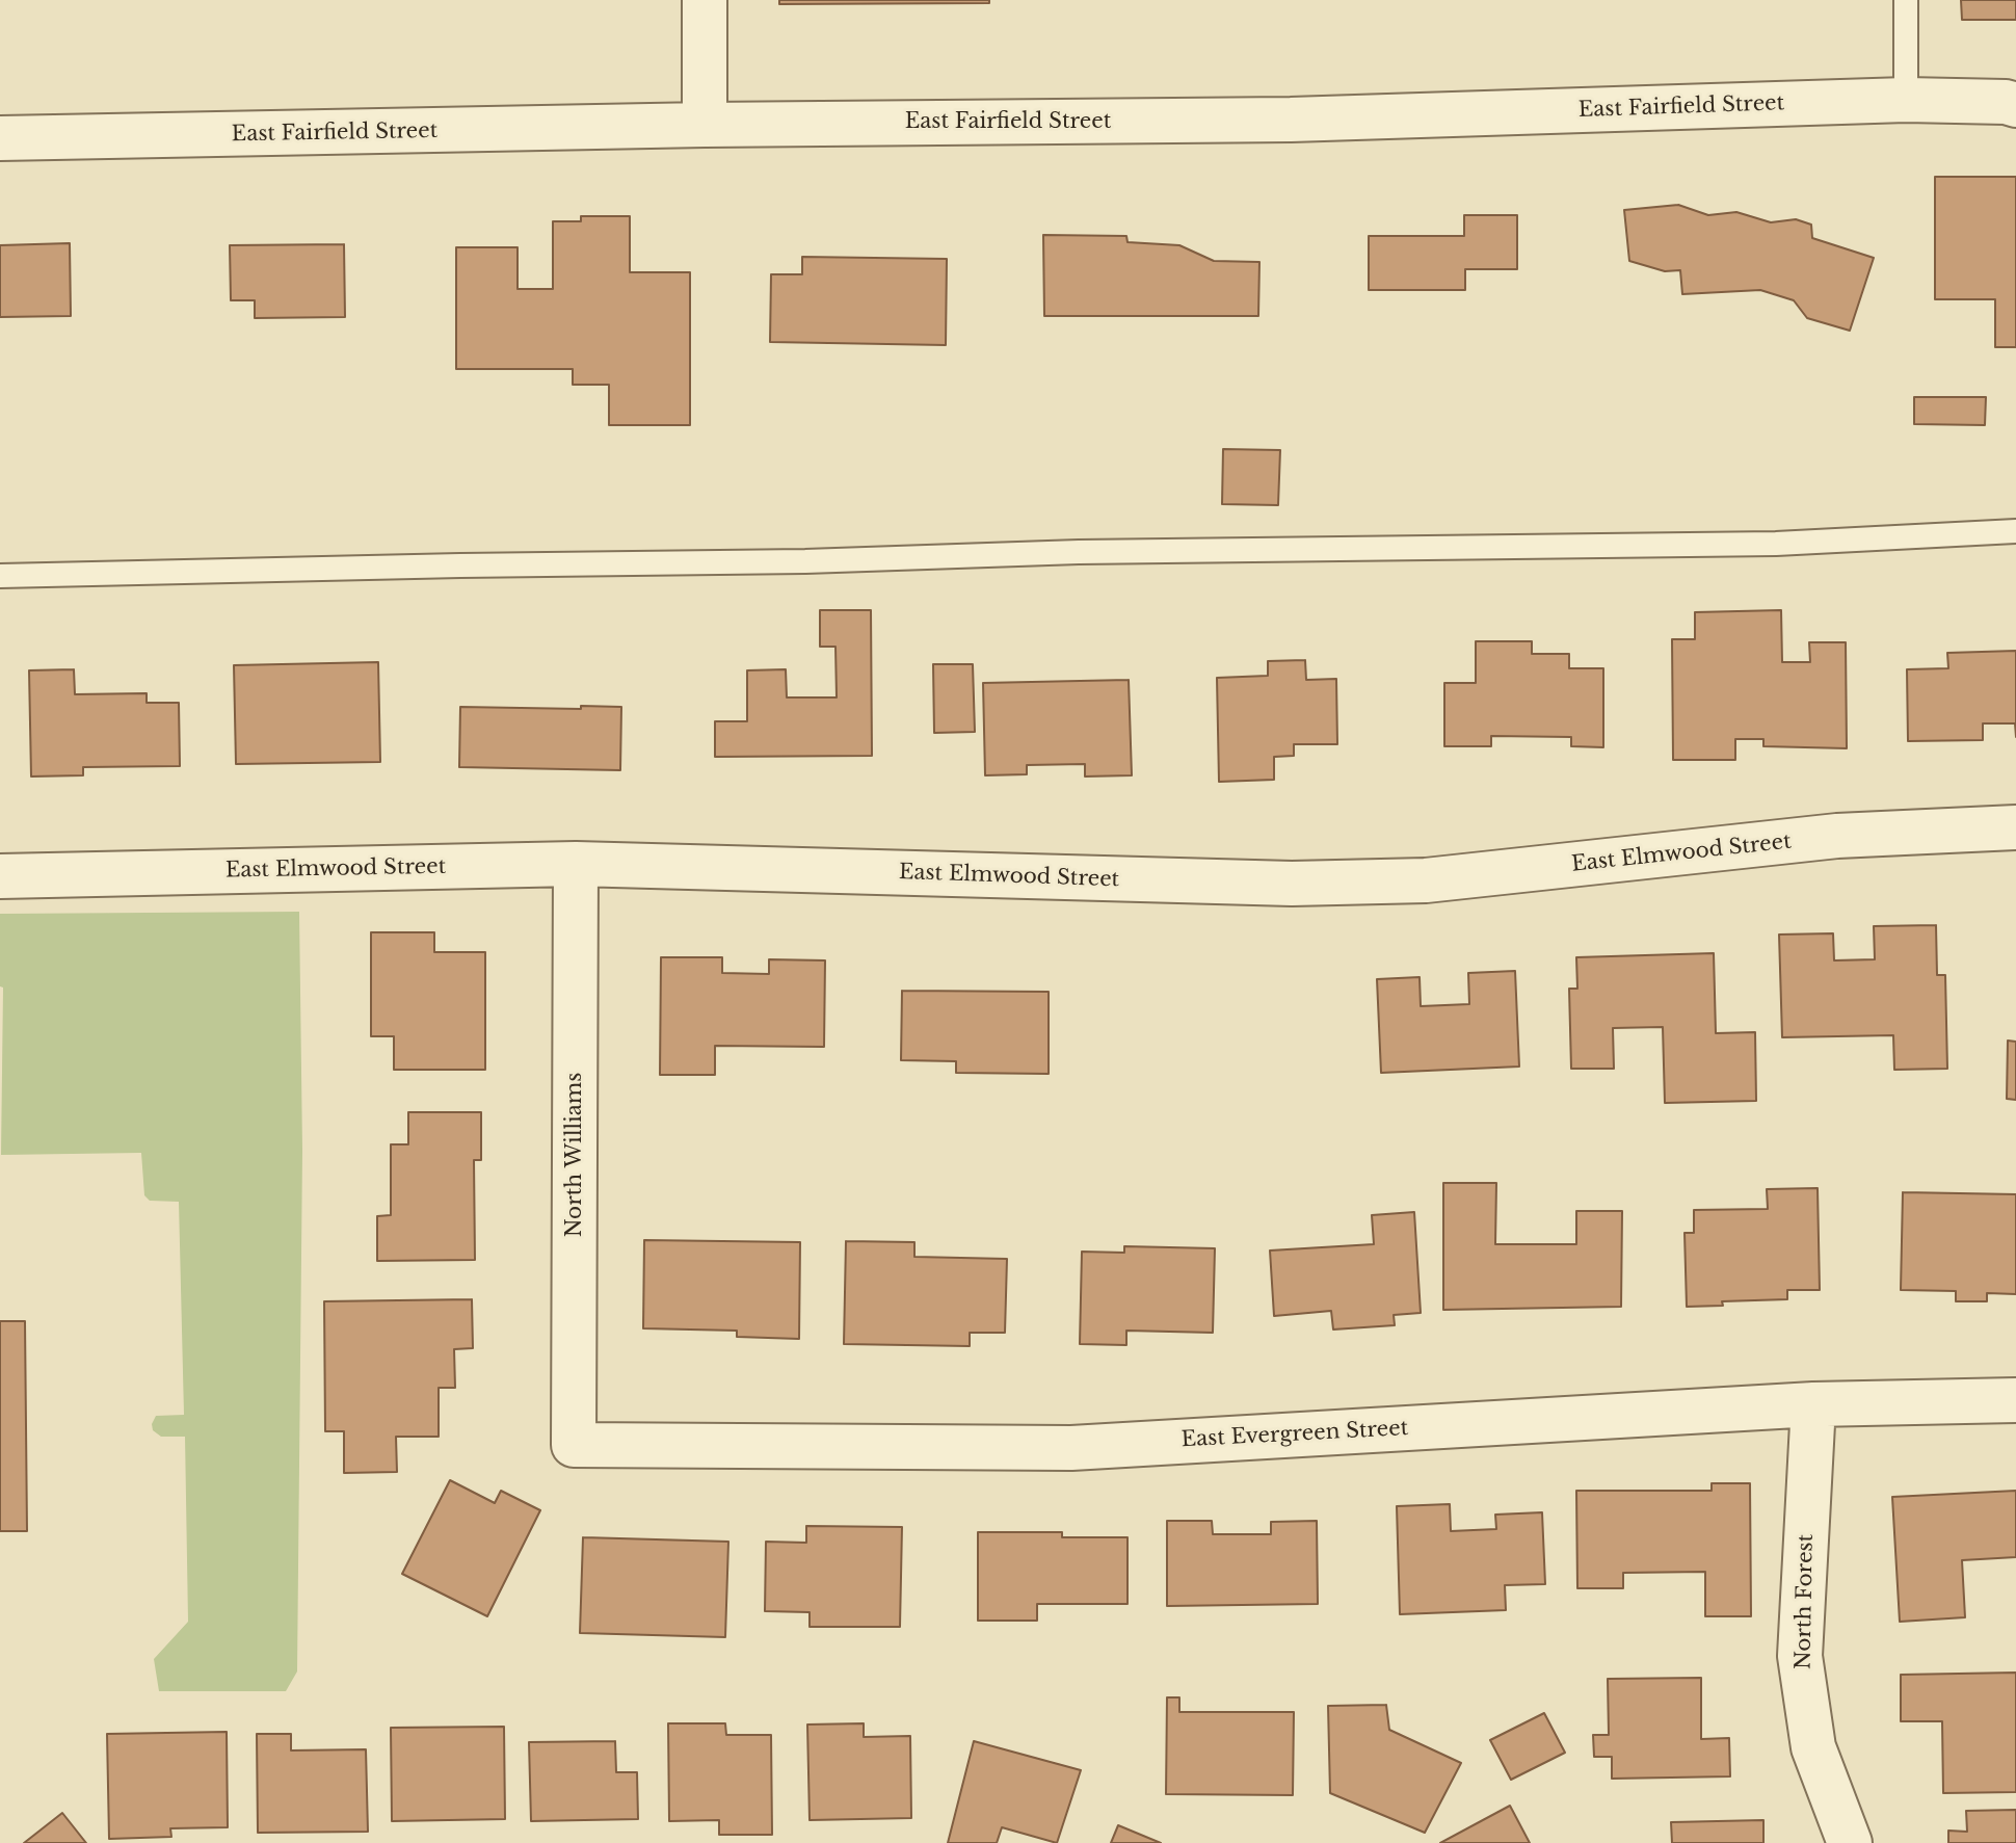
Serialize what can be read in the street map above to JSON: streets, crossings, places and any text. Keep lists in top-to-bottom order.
{
  "streets": {
    "street": [
      "East Fairfield Street",
      "East Elmwood Street",
      "North Williams",
      "East Evergreen Street",
      "North Forest"
    ]
  },
  "crossings": [
    ["East Elmwood Street", "North Williams"],
    ["North Williams", "East Evergreen Street"],
    ["East Evergreen Street", "North Forest"]
  ]
}
